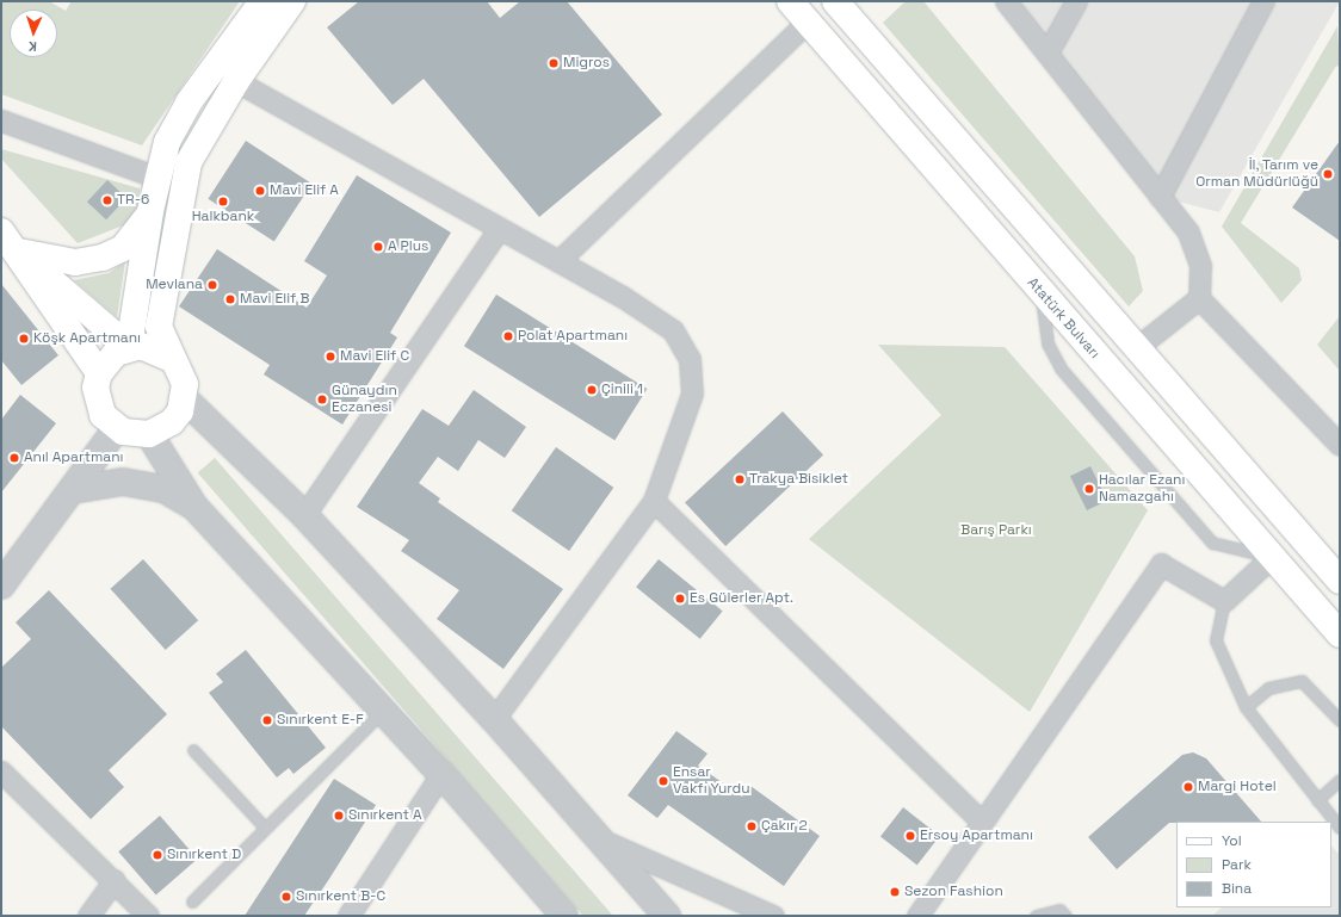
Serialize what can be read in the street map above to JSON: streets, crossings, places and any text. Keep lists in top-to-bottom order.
{
  "streets": {
    "main road": ["Atatürk Bulvarı"]
  },
  "parks": ["Barış Parkı"],
  "places": [
    "Migros",
    "İl, Tarım ve Orman Müdürlüğü",
    "Mavi Elif A",
    "TR-6",
    "Halkbank",
    "A Plus",
    "Mevlana",
    "Mavi Elif B",
    "Polat Apartmanı",
    "Köşk Apartmanı",
    "Mavi Elif C",
    "Çinili 1",
    "Günaydın Eczanesi",
    "Anıl Apartmanı",
    "Trakya Bisiklet",
    "Hacılar Ezanı Namazgahı",
    "Es Gülerler Apt.",
    "Sınırkent E-F",
    "Ensar Vakfı Yurdu",
    "Margi Hotel",
    "Sınırkent A",
    "Çakır 2",
    "Ersoy Apartmanı",
    "Sınırkent D",
    "Sezon Fashion",
    "Sınırkent B-C"
  ],
  "legend": ["Yol", "Park", "Bina"],
  "north": "bottom"
}
